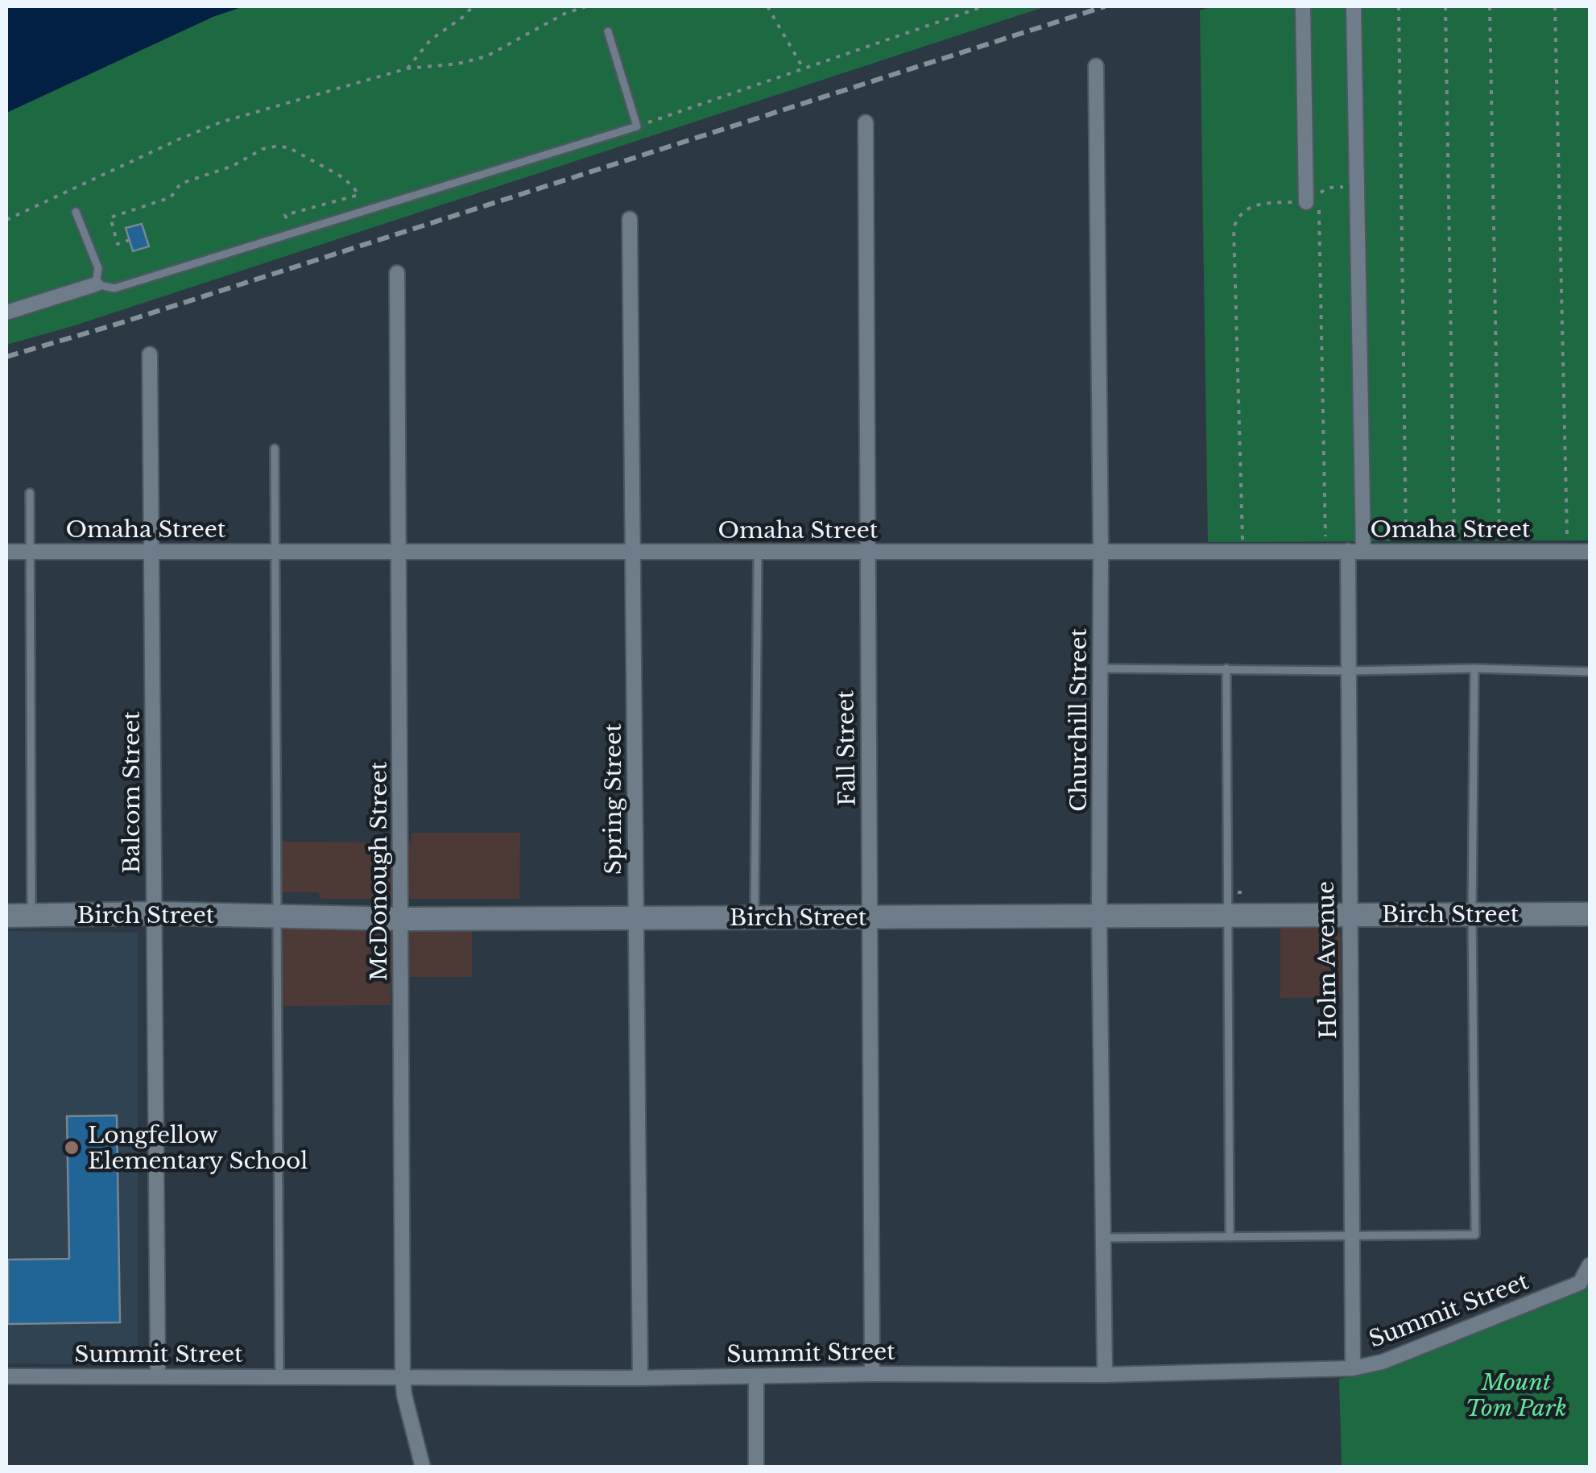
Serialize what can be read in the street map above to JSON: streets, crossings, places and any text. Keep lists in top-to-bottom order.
{
  "streets": {
    "main road": ["Birch Street"],
    "street": [
      "Omaha Street",
      "Churchill Street",
      "Fall Street",
      "Balcom Street",
      "Spring Street",
      "McDonough Street",
      "Holm Avenue",
      "Summit Street"
    ]
  },
  "crossings": [
    ["Omaha Street", "Churchill Street"],
    ["Omaha Street", "Fall Street"],
    ["Omaha Street", "Balcom Street"],
    ["Omaha Street", "Spring Street"],
    ["Omaha Street", "McDonough Street"],
    ["Omaha Street", "Holm Avenue"],
    ["Churchill Street", "Birch Street"],
    ["Churchill Street", "Summit Street"],
    ["Fall Street", "Birch Street"],
    ["Fall Street", "Summit Street"],
    ["Balcom Street", "Birch Street"],
    ["Balcom Street", "Summit Street"],
    ["Spring Street", "Birch Street"],
    ["Spring Street", "Summit Street"],
    ["McDonough Street", "Birch Street"],
    ["McDonough Street", "Summit Street"],
    ["Birch Street", "Holm Avenue"],
    ["Holm Avenue", "Summit Street"]
  ],
  "parks": ["Mount Tom Park"],
  "places": ["Longfellow Elementary School"]
}
